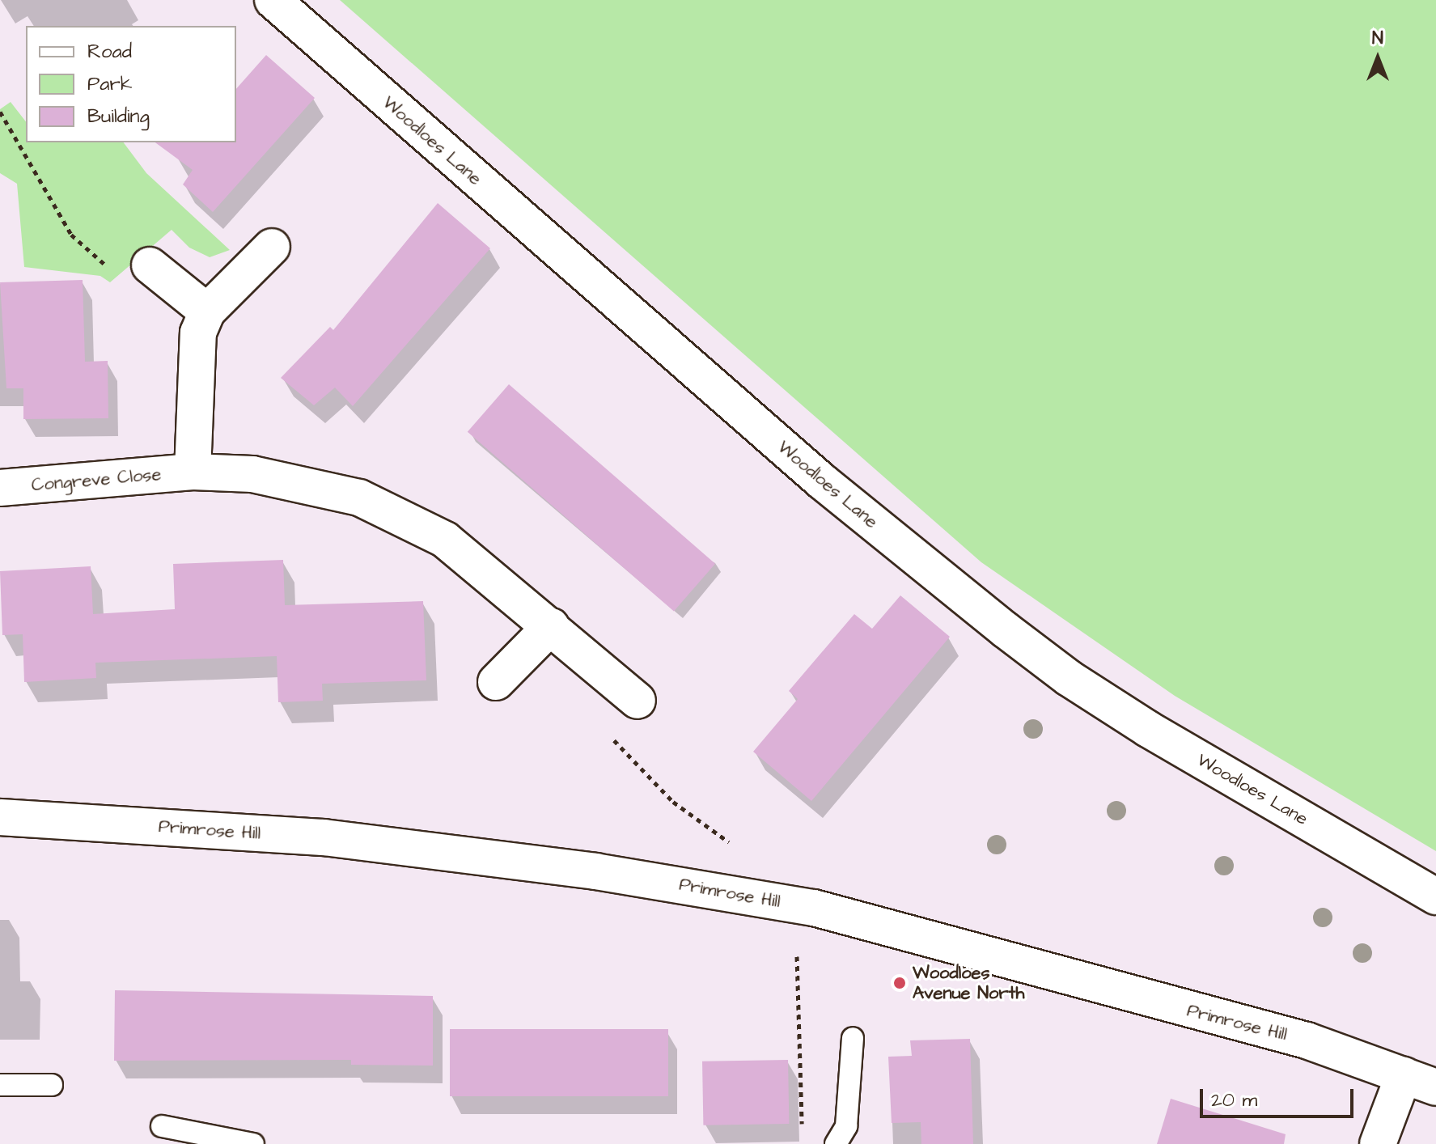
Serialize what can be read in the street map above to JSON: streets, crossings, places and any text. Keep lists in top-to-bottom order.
{
  "streets": {
    "street": ["Woodloes Lane", "Congreve Close", "Primrose Hill"]
  },
  "places": ["Woodloes Avenue North"],
  "legend": ["Road", "Park", "Building"],
  "scale_bar": "20 m",
  "north": "top"
}
